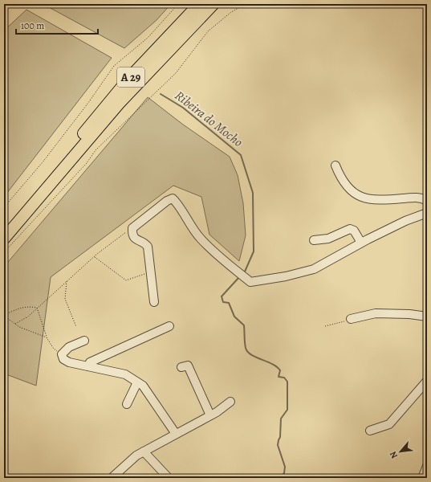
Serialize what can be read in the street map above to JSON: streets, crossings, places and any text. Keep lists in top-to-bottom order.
{
  "streets": {
    "highway": ["A 29"]
  },
  "water": ["Ribeira do Mocho"],
  "scale_bar": "100 m",
  "north": "bottom left"
}
